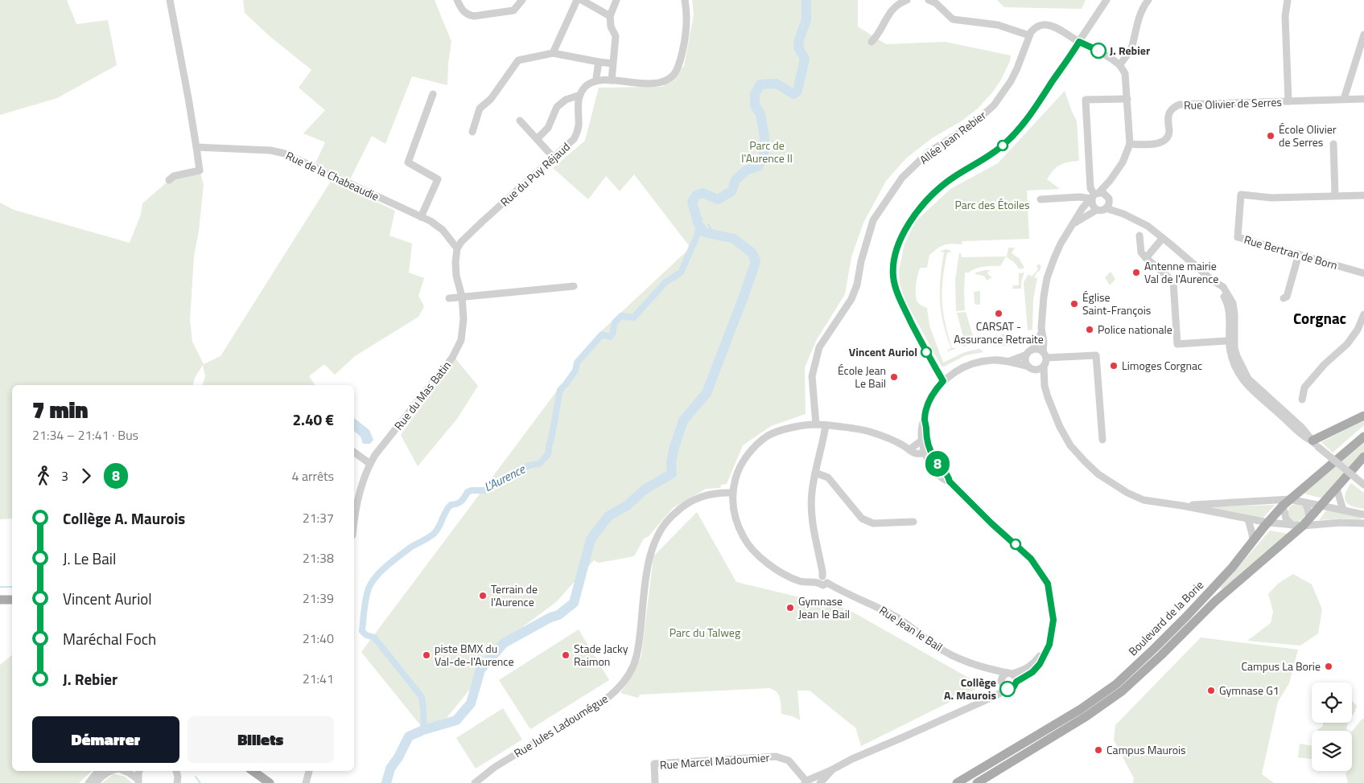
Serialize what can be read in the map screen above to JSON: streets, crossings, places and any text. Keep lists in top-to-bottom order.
{
  "streets": {
    "main road": ["Boulevard de la Borie"],
    "street": [
      "Rue Olivier de Serres",
      "Allée Jean Rebier",
      "Rue du Puy Réjaud",
      "Rue de la Chabeaudie",
      "Rue Bertran de Born",
      "Rue du Mas Batin",
      "Rue Jean le Bail",
      "Rue Jules Ladoumégue",
      "Rue Marcel Madoumier"
    ]
  },
  "crossings": [
    ["Rue du Puy Réjaud", "Rue de la Chabeaudie"],
    ["Rue du Puy Réjaud", "Rue du Mas Batin"],
    ["Rue de la Chabeaudie", "Rue du Mas Batin"]
  ],
  "districts": ["Corgnac"],
  "water": ["L'Aurence"],
  "parks": ["Parc de l'Aurence II", "Parc des Étoiles", "Parc du Talweg"],
  "places": [
    "J. Rebier",
    "École Olivier de Serres",
    "Antenne mairie Val de l'Aurence",
    "Église Saint-François",
    "CARSAT - Assurance Retraite",
    "Police nationale",
    "Vincent Auriol",
    "Limoges Corgnac",
    "École Jean Le Bail",
    "Terrain de l'Aurence",
    "Gymnase Jean le Bail",
    "piste BMX du Val-de-l'Aurence",
    "Stade Jacky Raimon",
    "Campus La Borie",
    "Collège A. Maurois",
    "Gymnase G1",
    "Campus Maurois"
  ],
  "lines": ["bus line 8"],
  "page": {
    "on_map": "8",
    "heading": ["7 min", "21:34 – 21:41 · Bus", "2.40 €"],
    "legs": ["3", "8", "4 arrêts"],
    "list": [
      {
        "name": "Collège A. Maurois",
        "value": "21:37"
      },
      {
        "name": "J. Le Bail",
        "value": "21:38"
      },
      {
        "name": "Vincent Auriol",
        "value": "21:39"
      },
      {
        "name": "Maréchal Foch",
        "value": "21:40"
      },
      {
        "name": "J. Rebier",
        "value": "21:41"
      }
    ],
    "buttons": ["Démarrer", "Billets"]
  }
}
